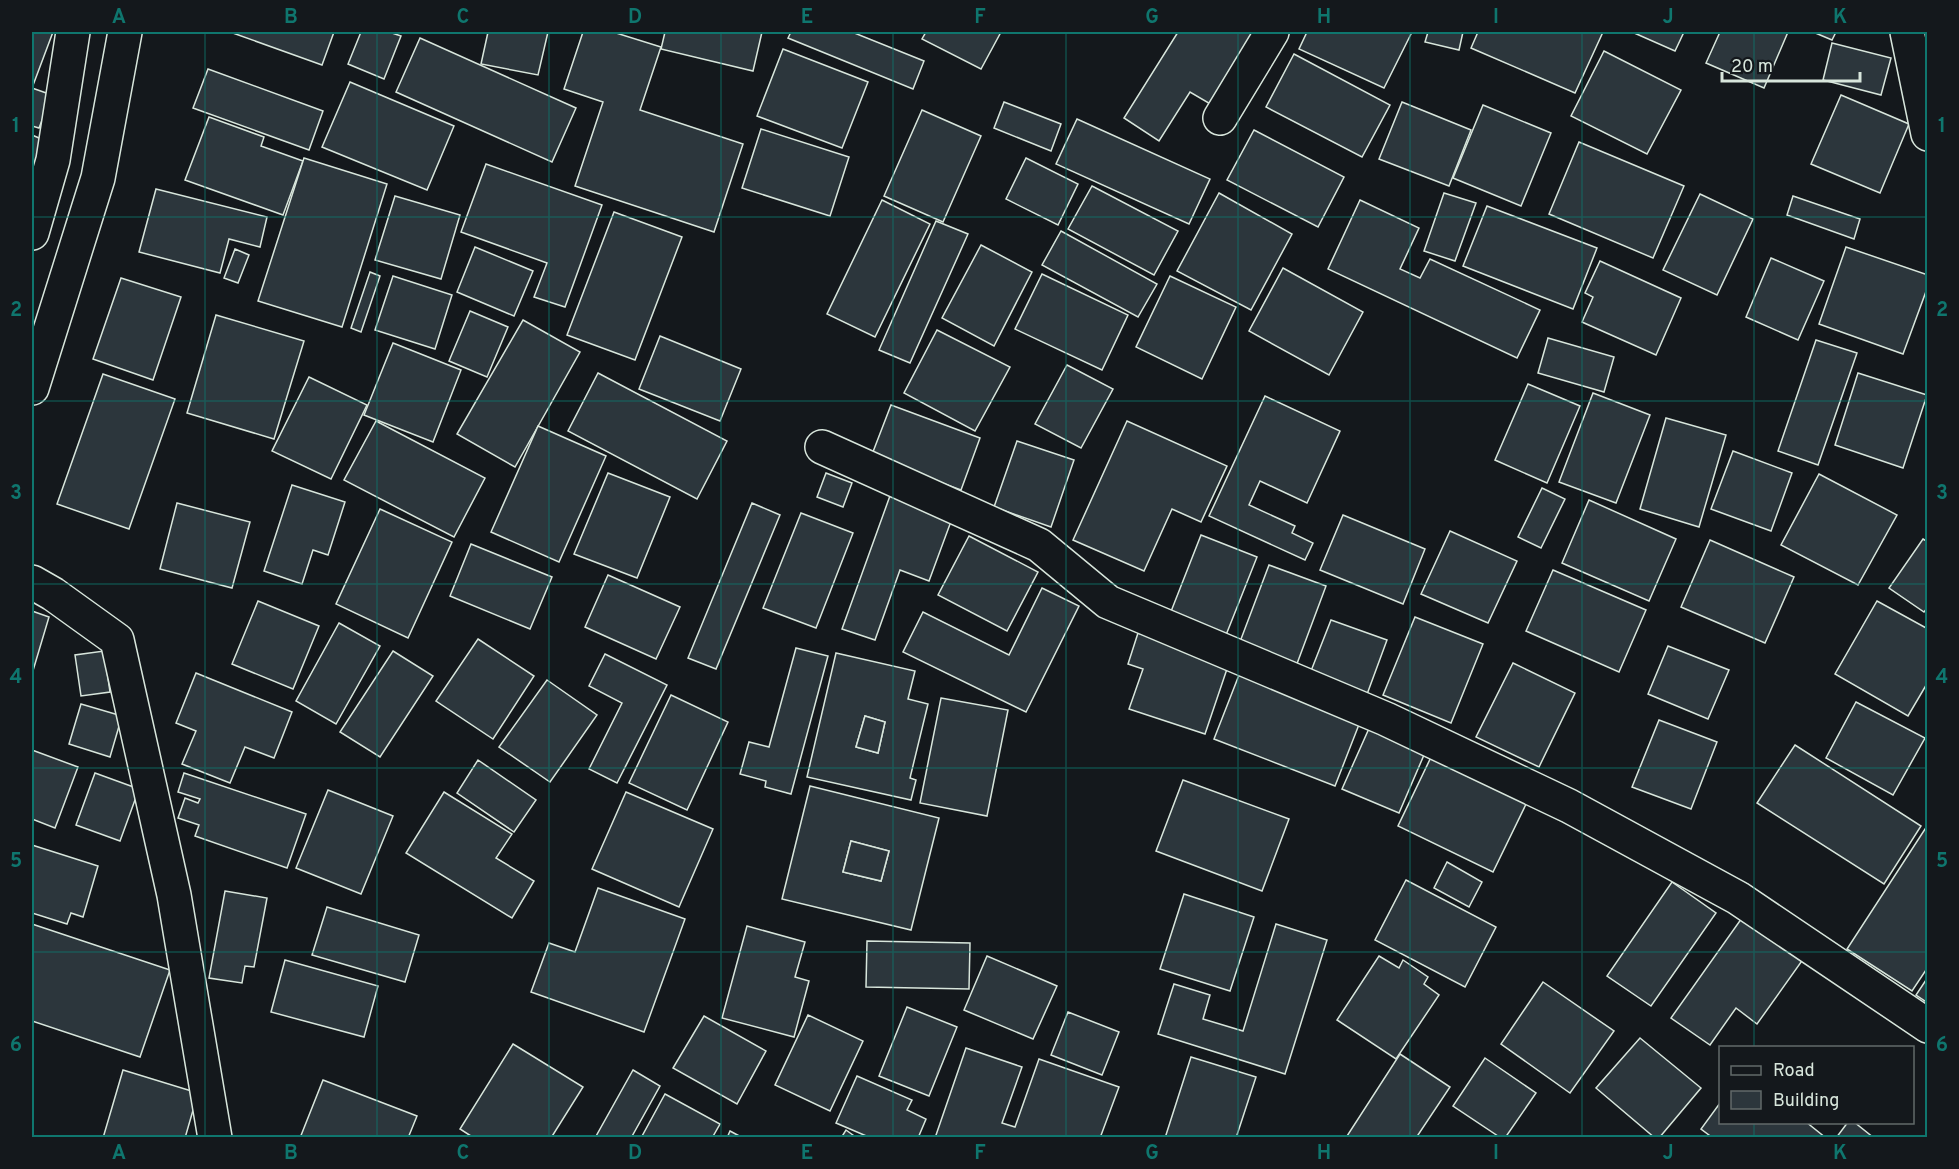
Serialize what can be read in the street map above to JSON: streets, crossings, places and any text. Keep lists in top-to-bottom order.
{
  "legend": ["Road", "Building"],
  "scale_bar": "20 m",
  "grid": {
    "columns": [
      "A",
      "B",
      "C",
      "D",
      "E",
      "F",
      "G",
      "H",
      "I",
      "J",
      "K"
    ],
    "rows": [
      "1",
      "2",
      "3",
      "4",
      "5",
      "6"
    ]
  }
}
